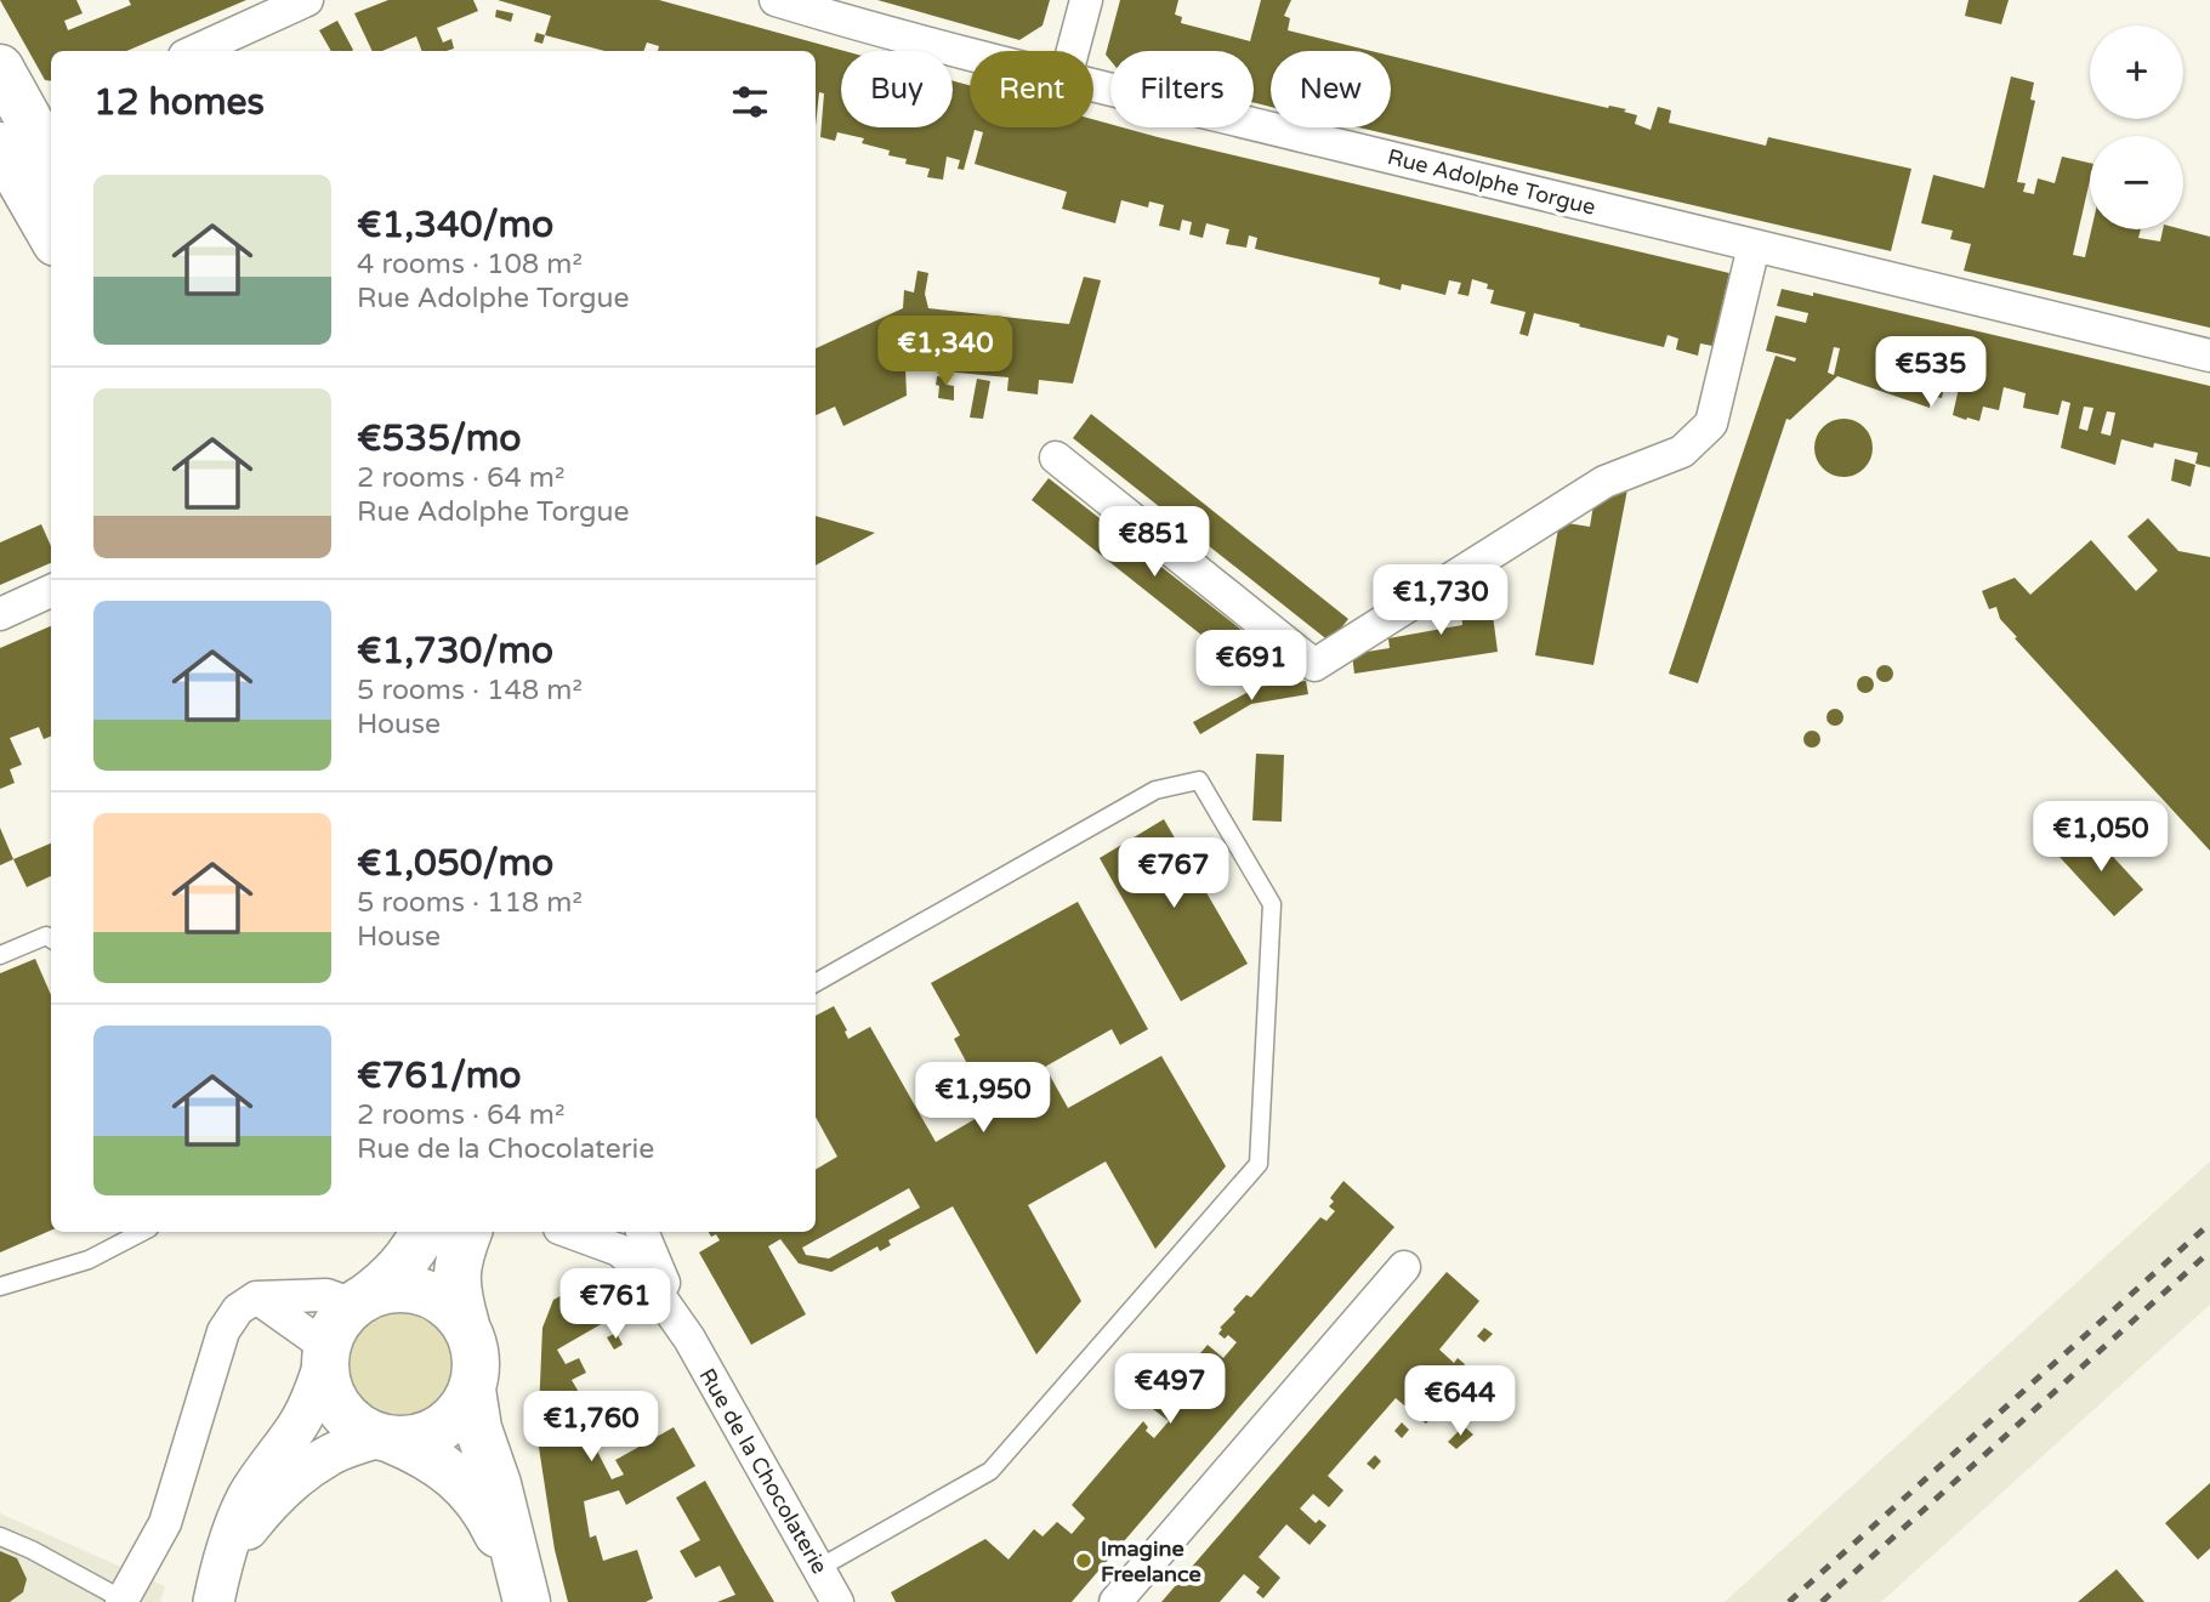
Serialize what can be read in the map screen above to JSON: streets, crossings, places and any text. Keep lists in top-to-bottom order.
{
  "streets": {
    "street": ["Rue Adolphe Torgue", "Rue de la Chocolaterie"]
  },
  "places": ["Imagine Freelance"],
  "page": {
    "map_buttons": ["+", "−"],
    "chip": [
      "Buy",
      "Rent",
      "Filters",
      "New"
    ],
    "heading": "12 homes",
    "list": [
      {
        "name": "€1,340/mo",
        "note": "4 rooms · 108 m² · Rue Adolphe Torgue"
      },
      {
        "name": "€535/mo",
        "note": "2 rooms · 64 m² · Rue Adolphe Torgue"
      },
      {
        "name": "€1,730/mo",
        "note": "5 rooms · 148 m² · House"
      },
      {
        "name": "€1,050/mo",
        "note": "5 rooms · 118 m² · House"
      },
      {
        "name": "€761/mo",
        "note": "2 rooms · 64 m² · Rue de la Chocolaterie"
      }
    ],
    "price": [
      "€1,340",
      "€535",
      "€851",
      "€1,730",
      "€691",
      "€1,050",
      "€767",
      "€1,950",
      "€761",
      "€497",
      "€644",
      "€1,760"
    ]
  }
}
